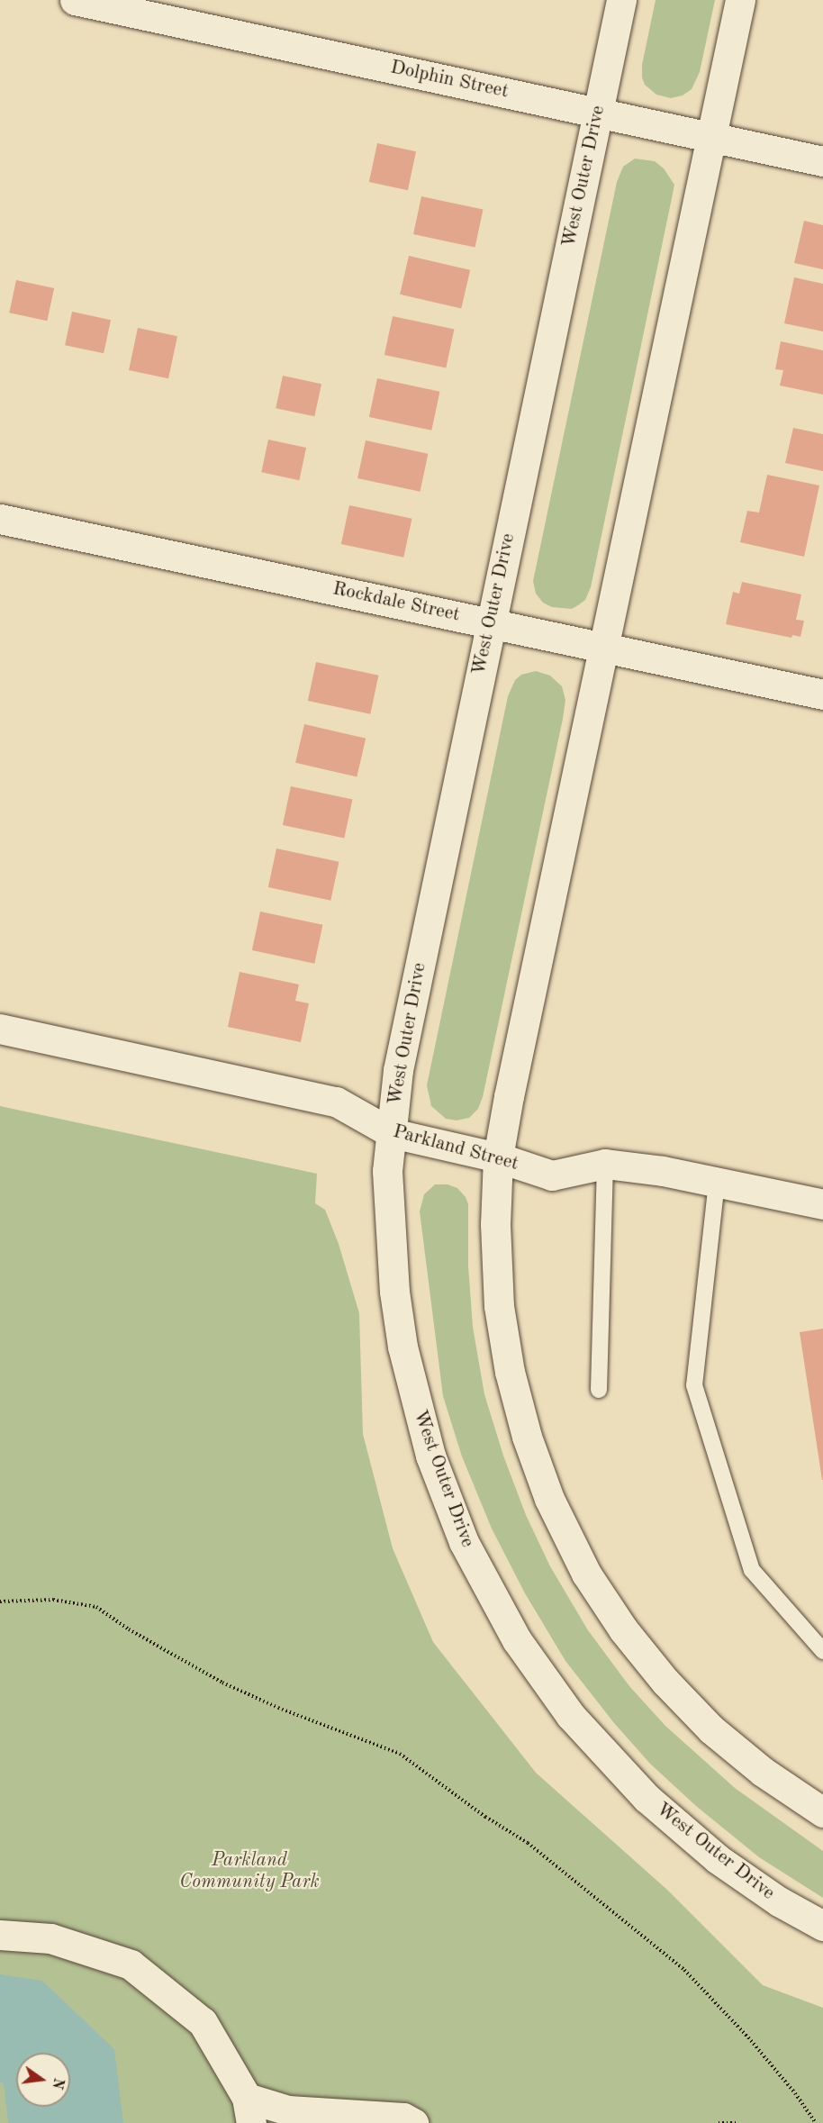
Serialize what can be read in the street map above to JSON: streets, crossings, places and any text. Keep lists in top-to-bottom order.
{
  "streets": {
    "main road": [
      "Dolphin Street",
      "West Outer Drive",
      "Rockdale Street",
      "Parkland Street"
    ]
  },
  "crossings": [
    ["Dolphin Street", "West Outer Drive"],
    ["West Outer Drive", "Rockdale Street"],
    ["West Outer Drive", "Parkland Street"]
  ],
  "parks": ["Parkland Community Park"],
  "north": "right"
}
